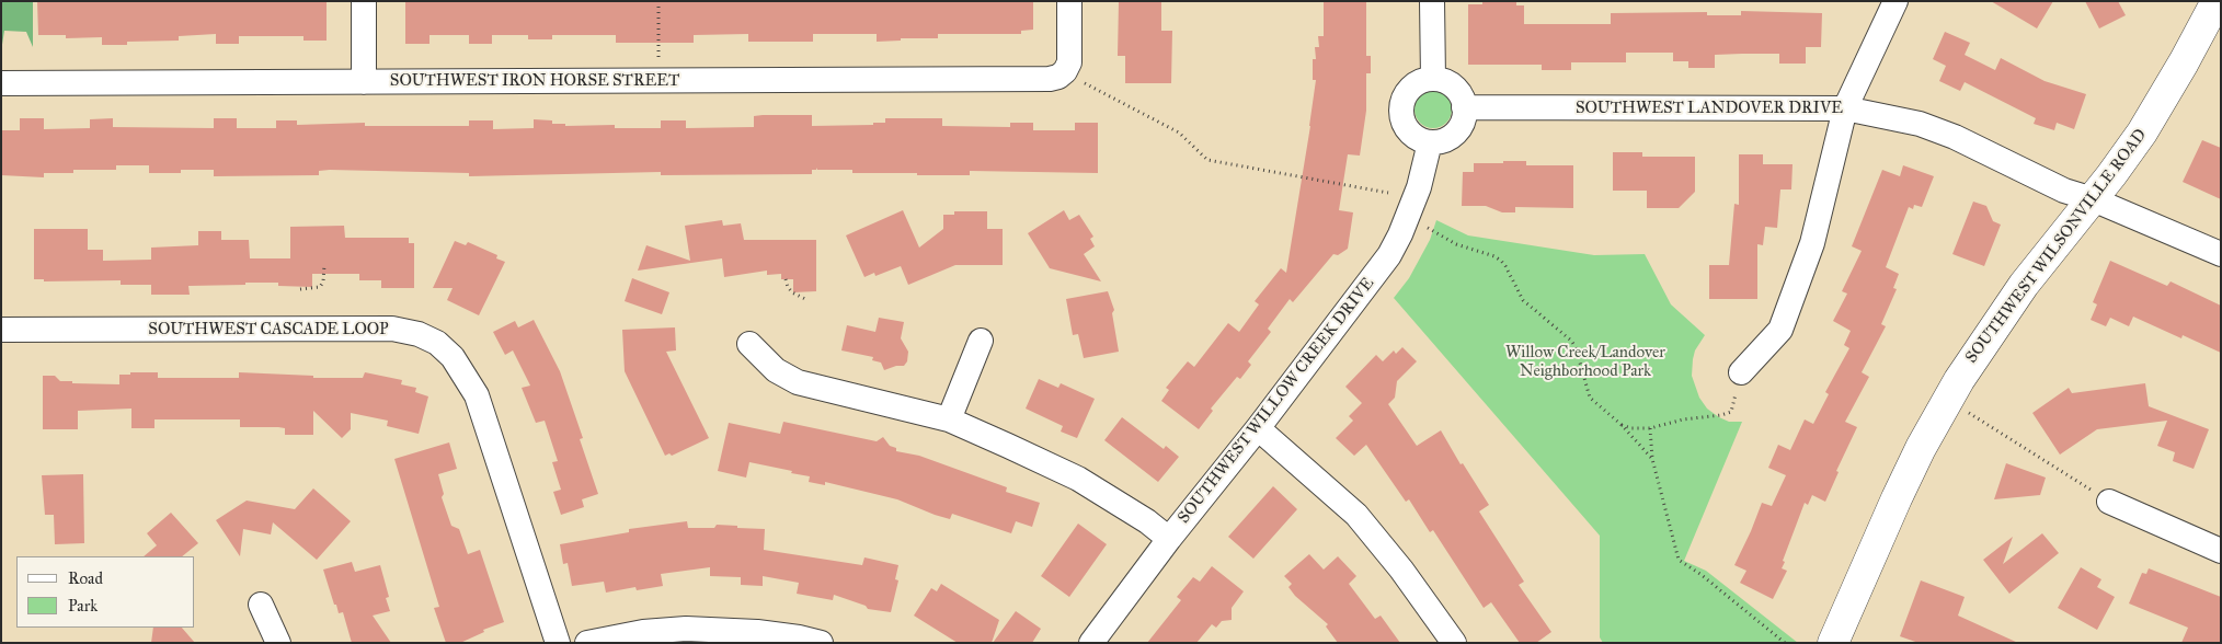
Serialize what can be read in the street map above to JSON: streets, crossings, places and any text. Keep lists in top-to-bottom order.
{
  "streets": {
    "main road": ["SOUTHWEST WILSONVILLE ROAD"],
    "street": [
      "SOUTHWEST IRON HORSE STREET",
      "SOUTHWEST LANDOVER DRIVE",
      "SOUTHWEST CASCADE LOOP",
      "SOUTHWEST WILLOW CREEK DRIVE"
    ]
  },
  "crossings": [
    ["SOUTHWEST LANDOVER DRIVE", "SOUTHWEST WILSONVILLE ROAD"],
    ["SOUTHWEST LANDOVER DRIVE", "SOUTHWEST WILLOW CREEK DRIVE"]
  ],
  "parks": ["Willow Creek/Landover Neighborhood Park"],
  "legend": ["Road", "Park"]
}
